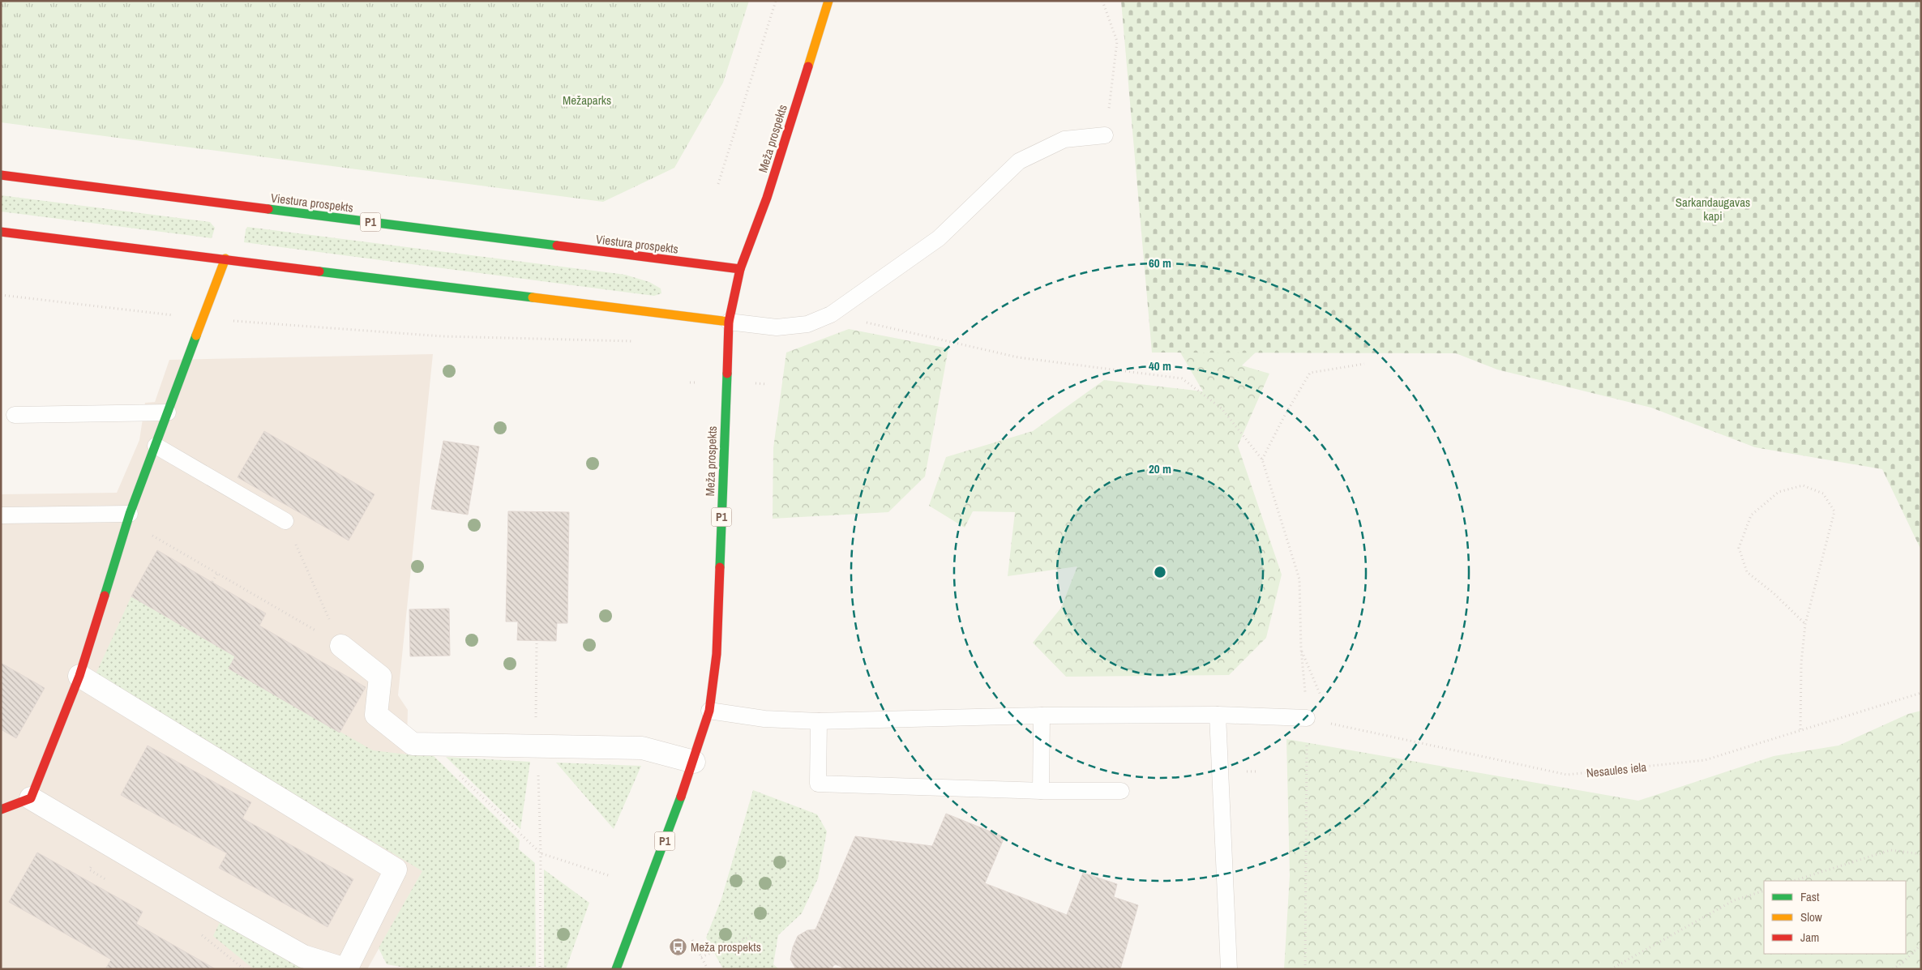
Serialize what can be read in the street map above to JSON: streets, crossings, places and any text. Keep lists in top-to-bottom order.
{
  "streets": {
    "main road": ["Meža prospekts", "Viestura prospekts", "P1"],
    "path": ["Nesaules iela"]
  },
  "crossings": [
    ["Meža prospekts", "Viestura prospekts"]
  ],
  "parks": ["Mežaparks", "Sarkandaugavas kapi"],
  "places": {
    "bus stop": ["Meža prospekts"]
  },
  "legend": ["Fast", "Slow", "Jam"],
  "rings": ["60 m", "40 m", "20 m"]
}
